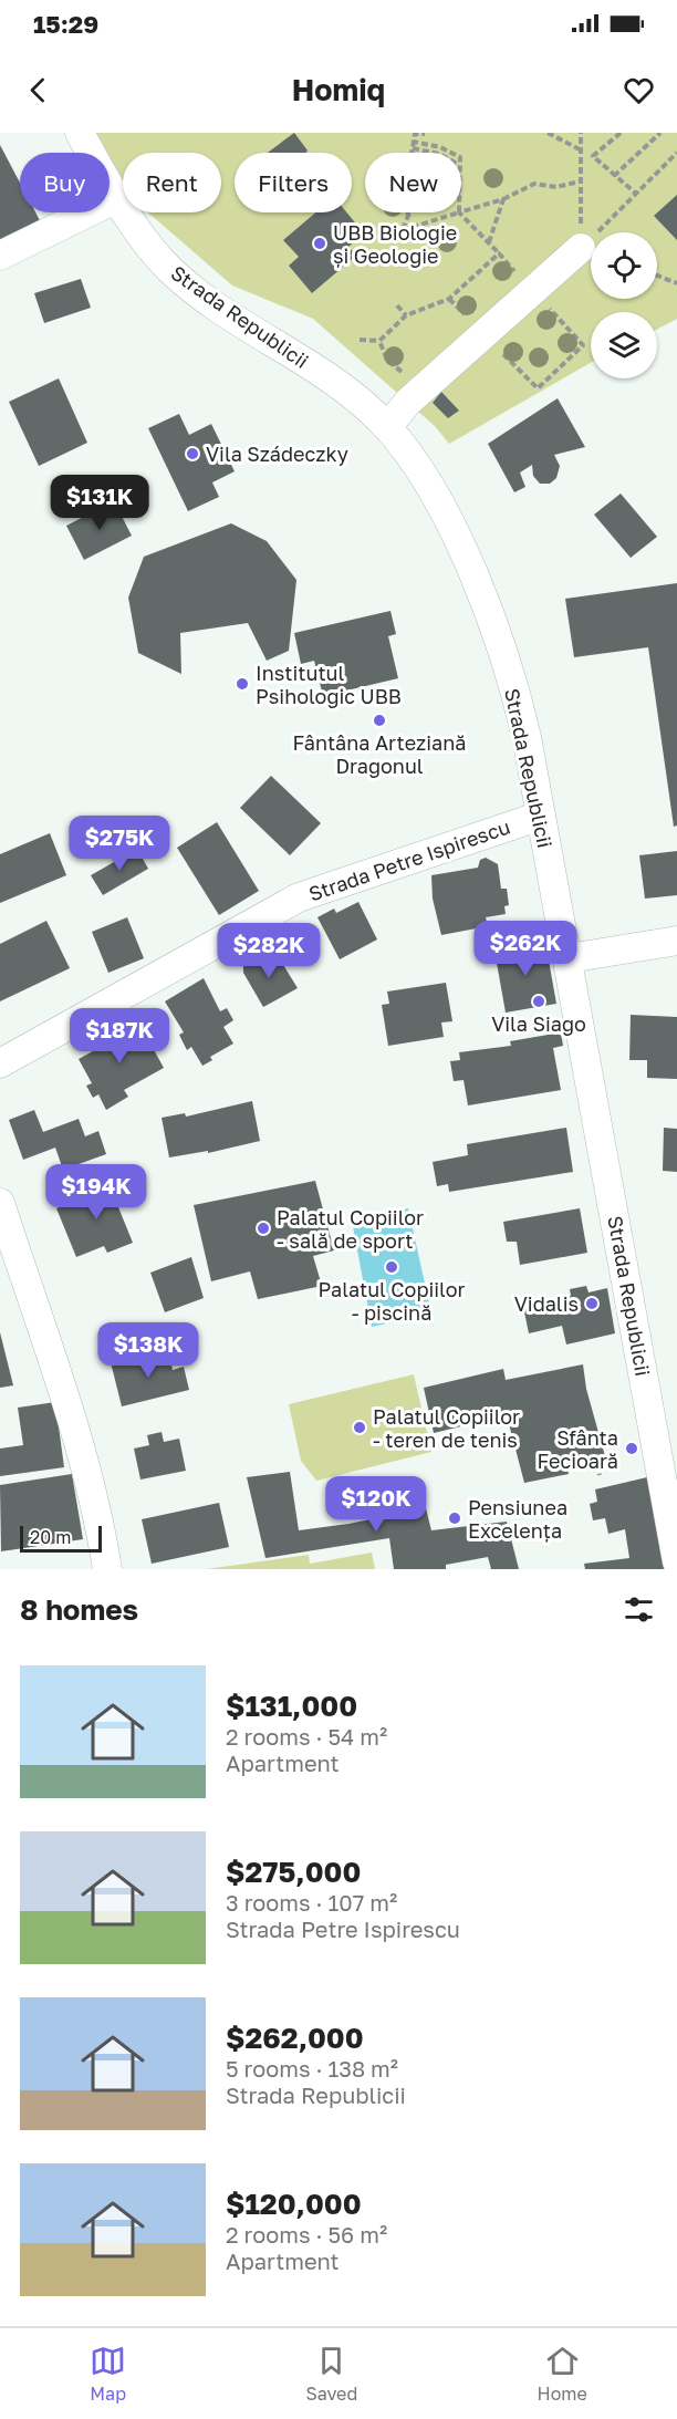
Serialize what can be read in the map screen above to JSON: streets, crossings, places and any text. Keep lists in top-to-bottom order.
{
  "streets": {
    "street": ["Strada Republicii", "Strada Petre Ispirescu"]
  },
  "crossings": [
    ["Strada Republicii", "Strada Petre Ispirescu"]
  ],
  "places": [
    "UBB Biologie și Geologie",
    "Vila Szádeczky",
    "Institutul Psihologic UBB",
    "Fântâna Arteziană Dragonul",
    "Vila Siago",
    "Palatul Copiilor - sală de sport",
    "Palatul Copiilor - piscină",
    "Vidalis",
    "Palatul Copiilor - teren de tenis",
    "Sfânta Fecioară",
    "Pensiunea Excelența"
  ],
  "scale_bar": "20 m",
  "page": {
    "status": "15:29",
    "header": "Homiq",
    "chip": [
      "Buy",
      "Rent",
      "Filters",
      "New"
    ],
    "price": [
      "$131K",
      "$275K",
      "$262K",
      "$282K",
      "$187K",
      "$194K",
      "$138K",
      "$120K"
    ],
    "scale": "20 m",
    "heading": "8 homes",
    "list": [
      {
        "name": "$131,000",
        "note": "2 rooms · 54 m² · Apartment"
      },
      {
        "name": "$275,000",
        "note": "3 rooms · 107 m² · Strada Petre Ispirescu"
      },
      {
        "name": "$262,000",
        "note": "5 rooms · 138 m² · Strada Republicii"
      },
      {
        "name": "$120,000",
        "note": "2 rooms · 56 m² · Apartment"
      }
    ],
    "tabs": ["Map", "Saved", "Home"]
  }
}
